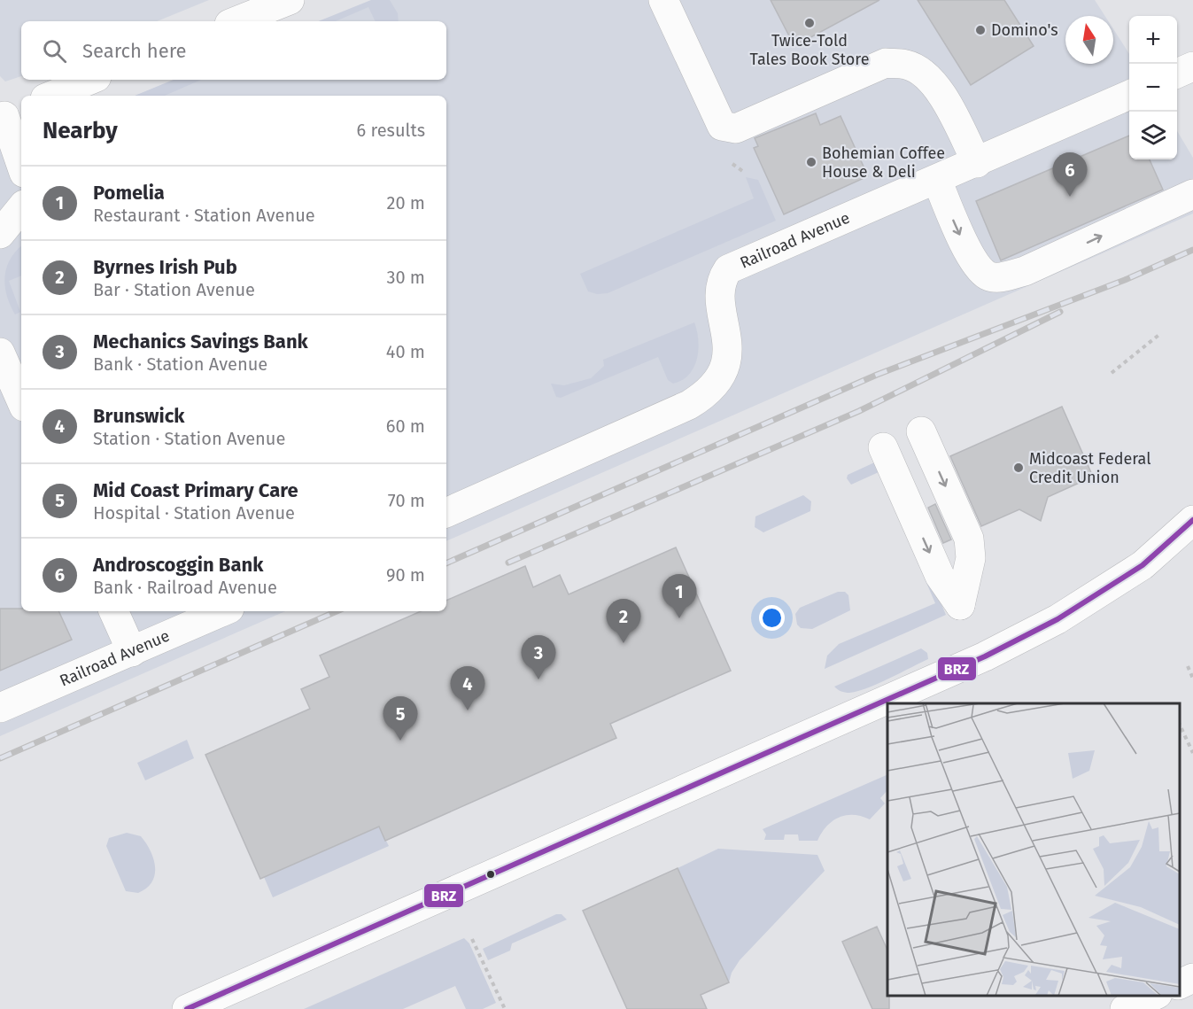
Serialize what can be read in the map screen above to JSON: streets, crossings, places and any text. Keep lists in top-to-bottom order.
{
  "streets": {
    "street": ["Railroad Avenue"]
  },
  "places": [
    "Twice-Told Tales Book Store",
    "Domino's",
    "Bohemian Coffee House & Deli",
    "Midcoast Federal Credit Union"
  ],
  "lines": ["transit line BRZ"],
  "north": "top",
  "page": {
    "map_buttons": ["+", "−"],
    "search": "Search here",
    "heading": ["Nearby", "6 results"],
    "pins": [
      "6",
      "1",
      "2",
      "3",
      "4",
      "5"
    ],
    "list": [
      {
        "mark": "1",
        "name": "Pomelia",
        "note": "Restaurant · Station Avenue",
        "value": "20 m"
      },
      {
        "mark": "2",
        "name": "Byrnes Irish Pub",
        "note": "Bar · Station Avenue",
        "value": "30 m"
      },
      {
        "mark": "3",
        "name": "Mechanics Savings Bank",
        "note": "Bank · Station Avenue",
        "value": "40 m"
      },
      {
        "mark": "4",
        "name": "Brunswick",
        "note": "Station · Station Avenue",
        "value": "60 m"
      },
      {
        "mark": "5",
        "name": "Mid Coast Primary Care",
        "note": "Hospital · Station Avenue",
        "value": "70 m"
      },
      {
        "mark": "6",
        "name": "Androscoggin Bank",
        "note": "Bank · Railroad Avenue",
        "value": "90 m"
      }
    ]
  }
}
